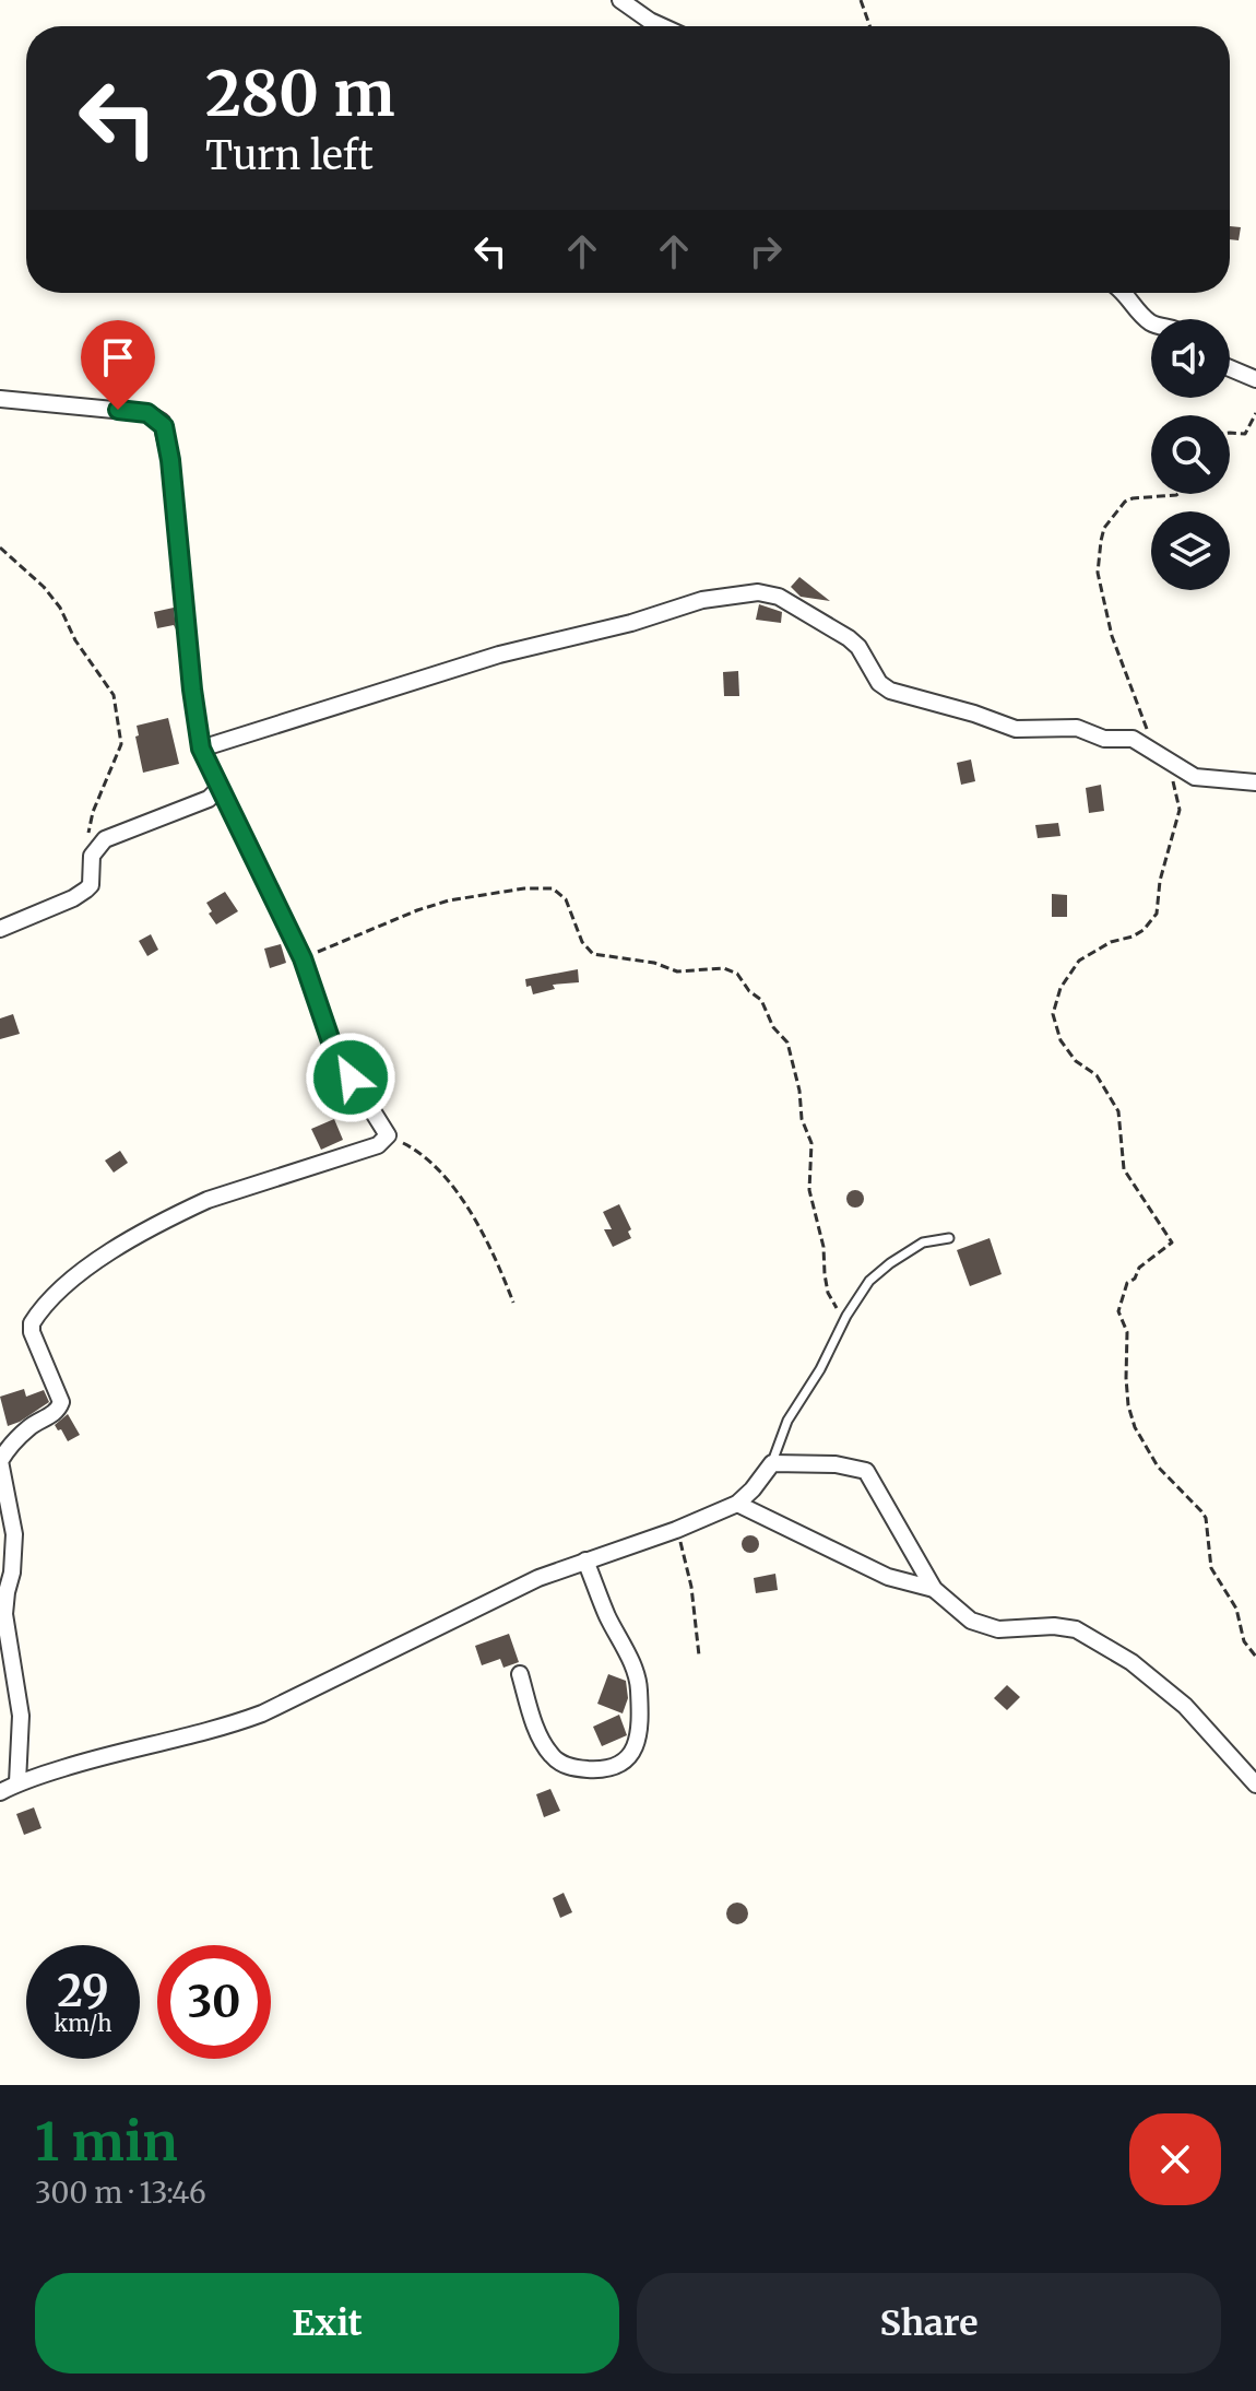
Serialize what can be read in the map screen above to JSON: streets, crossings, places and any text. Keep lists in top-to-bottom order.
{
  "page": {
    "turn": ["280 m", "Turn left"],
    "speed": "29 km/h",
    "limit": "30",
    "heading": ["1 min", "300 m · 13:46"],
    "buttons": ["Exit", "Share"]
  }
}
